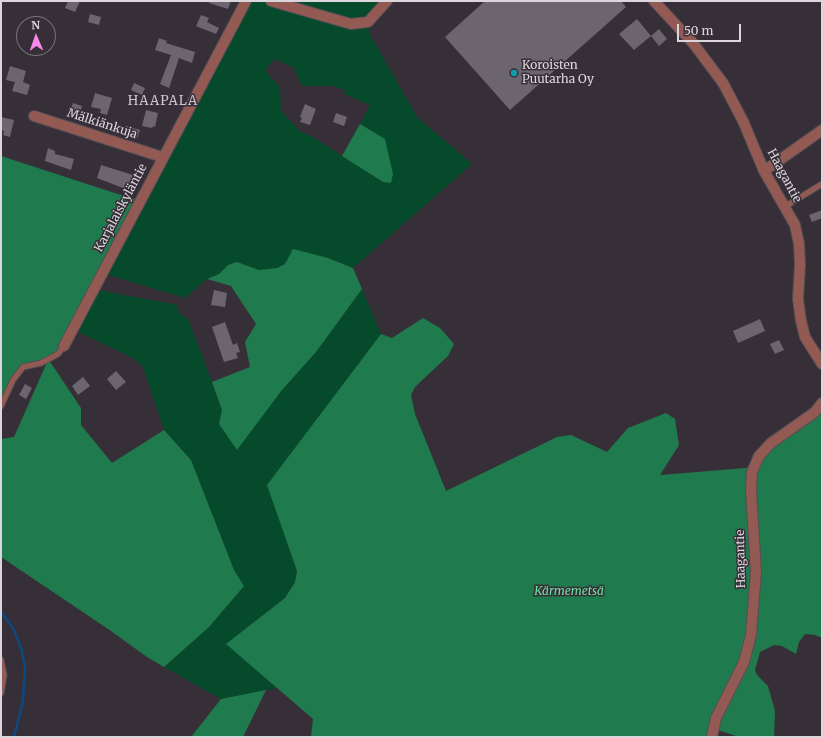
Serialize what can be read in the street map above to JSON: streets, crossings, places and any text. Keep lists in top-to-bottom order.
{
  "streets": {
    "street": ["Mälkiänkuja", "Haagantie", "Karjalaiskyläntie"]
  },
  "crossings": [
    ["Mälkiänkuja", "Karjalaiskyläntie"]
  ],
  "districts": ["HAAPALA"],
  "parks": ["Kärmemetsä"],
  "places": ["Koroisten Puutarha Oy"],
  "scale_bar": "50 m",
  "north": "top"
}
